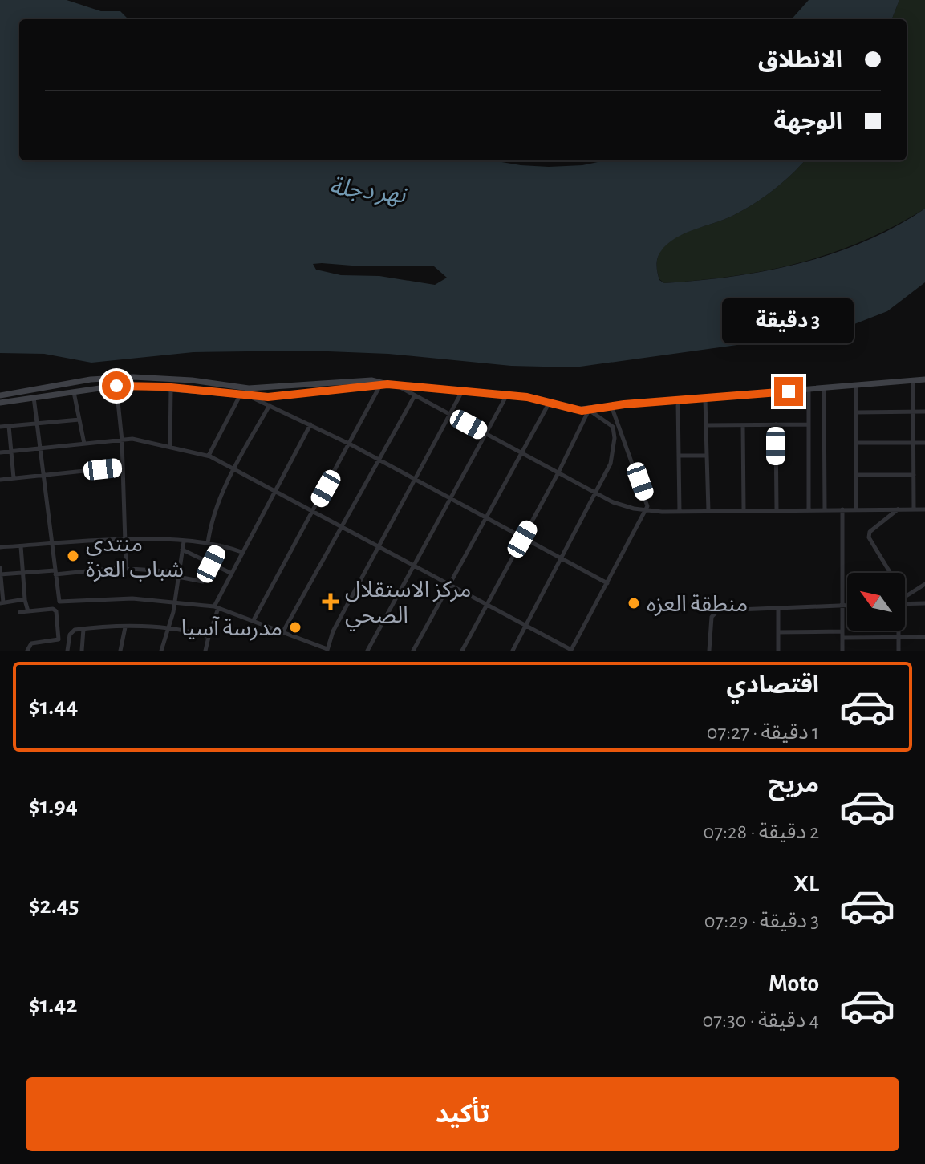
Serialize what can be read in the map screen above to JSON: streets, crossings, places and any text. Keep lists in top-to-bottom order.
{
  "water": ["نهر دجلة"],
  "places": {
    "other": ["منتدى شباب العزة", "منطقة العزه", "مدرسة آسيا"],
    "health": ["مركز الاستقلال الصحي"]
  },
  "north": "top left",
  "page": {
    "banner": ["الانطلاق", "الوجهة"],
    "bubble": "3 دقيقة",
    "list": [
      {
        "name": "اقتصادي",
        "note": "1 دقيقة · 07:27",
        "value": "$1.44"
      },
      {
        "name": "مريح",
        "note": "2 دقيقة · 07:28",
        "value": "$1.94"
      },
      {
        "name": "XL",
        "note": "3 دقيقة · 07:29",
        "value": "$2.45"
      },
      {
        "name": "Moto",
        "note": "4 دقيقة · 07:30",
        "value": "$1.42"
      }
    ],
    "buttons": "تأكيد"
  }
}
